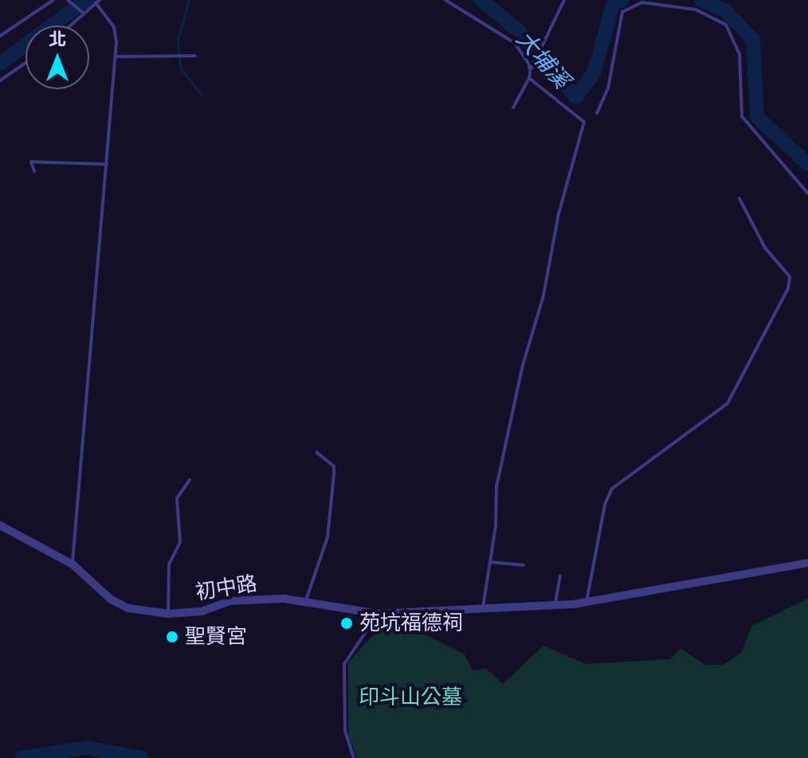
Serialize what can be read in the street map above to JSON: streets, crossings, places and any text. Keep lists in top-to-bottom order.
{
  "streets": {
    "street": ["初中路"]
  },
  "water": ["大埔溪"],
  "parks": ["印斗山公墓"],
  "places": ["苑坑福德祠", "聖賢宮"],
  "north": "top"
}
